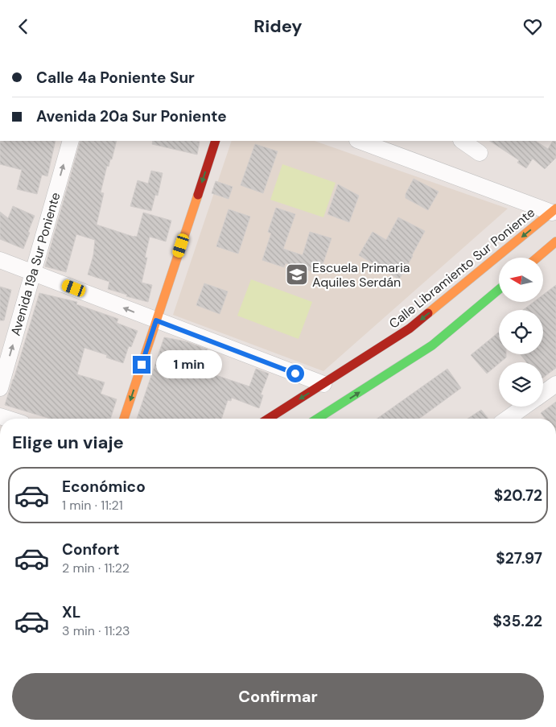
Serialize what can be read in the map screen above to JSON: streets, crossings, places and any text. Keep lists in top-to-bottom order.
{
  "streets": {
    "main road": ["Calle Libramiento Sur Poniente"],
    "street": ["Avenida 19a Sur Poniente"]
  },
  "one_way": ["Avenida 19a Sur Poniente"],
  "places": {
    "school or university": ["Escuela Primaria Aquiles Serdán"]
  },
  "north": "left",
  "page": {
    "header": "Ridey",
    "banner": ["Calle 4a Poniente Sur", "Avenida 20a Sur Poniente"],
    "bubble": "1 min",
    "heading": "Elige un viaje",
    "list": [
      {
        "name": "Económico",
        "note": "1 min · 11:21",
        "value": "$20.72"
      },
      {
        "name": "Confort",
        "note": "2 min · 11:22",
        "value": "$27.97"
      },
      {
        "name": "XL",
        "note": "3 min · 11:23",
        "value": "$35.22"
      }
    ],
    "buttons": "Confirmar"
  }
}
